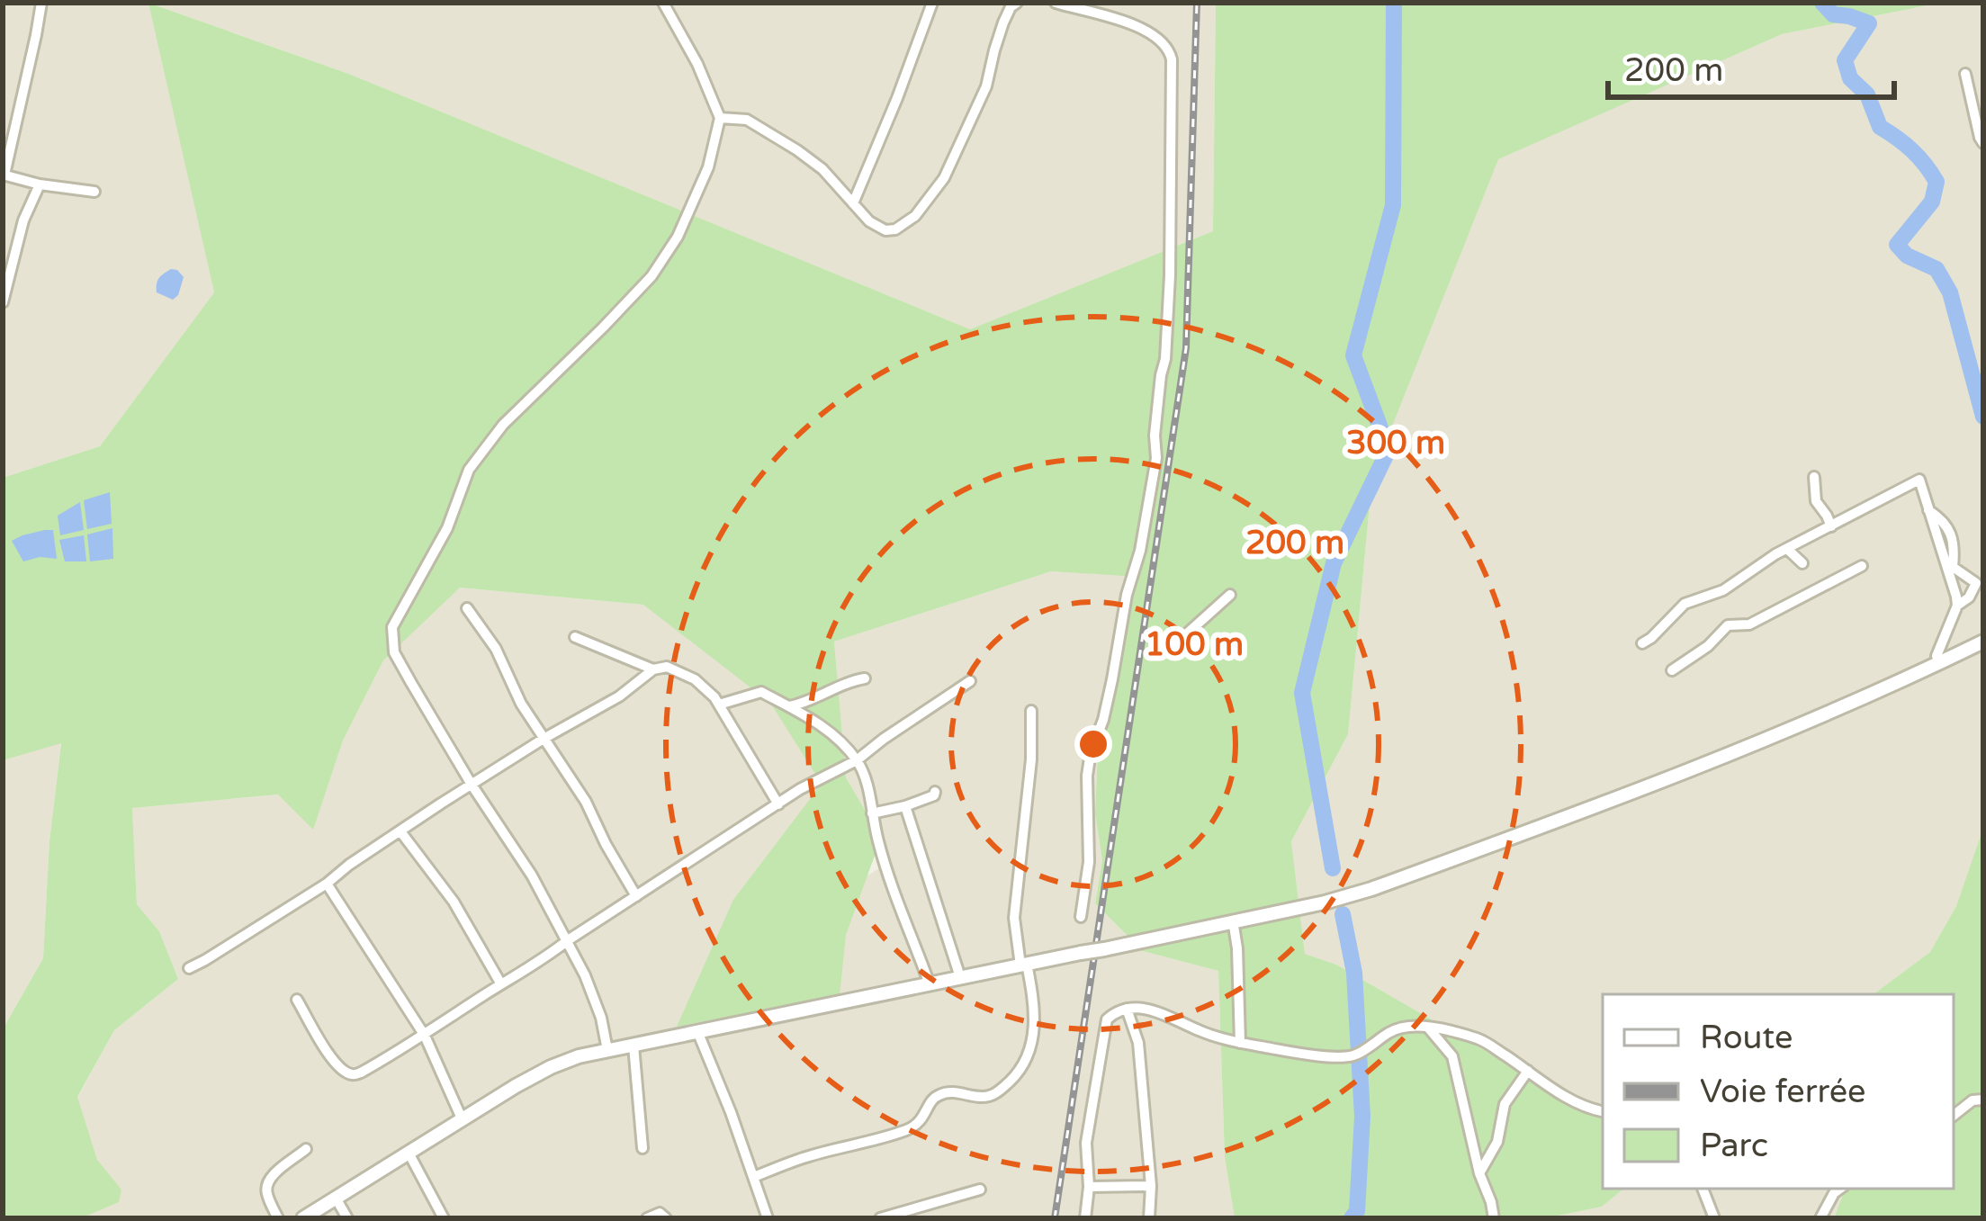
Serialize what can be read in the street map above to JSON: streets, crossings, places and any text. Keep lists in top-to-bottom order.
{
  "legend": ["Route", "Voie ferrée", "Parc"],
  "scale_bar": "200 m",
  "rings": ["300 m", "200 m", "100 m"]
}
